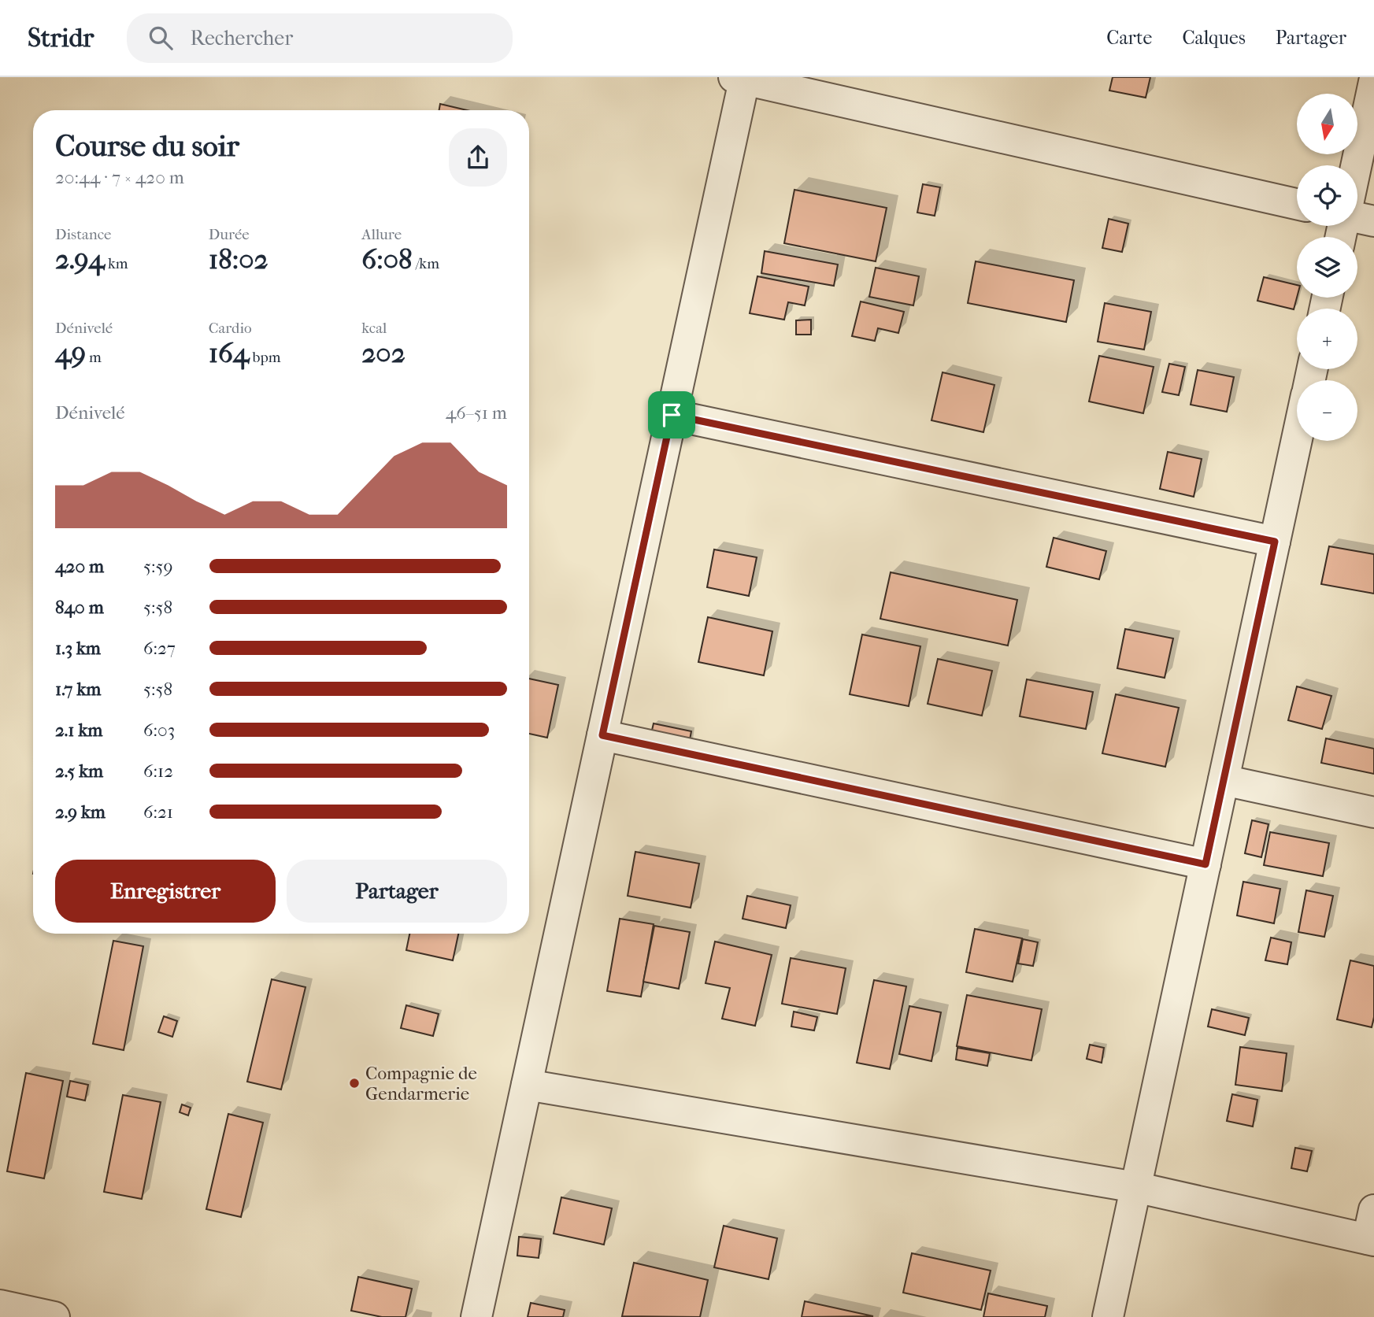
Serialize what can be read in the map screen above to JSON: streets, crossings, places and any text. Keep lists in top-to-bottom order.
{
  "places": ["Compagnie de Gendarmerie"],
  "north": "bottom",
  "page": {
    "header": "Stridr",
    "search": "Rechercher",
    "nav": ["Carte", "Calques", "Partager"],
    "map_buttons": ["+", "−"],
    "heading": ["Course du soir", "20:44 · 7 × 420 m"],
    "stats": [
      ["Distance", "2.94 km"],
      ["Durée", "18:02"],
      ["Allure", "6:08 /km"],
      ["Dénivelé", "49 m"],
      ["Cardio", "164 bpm"],
      ["kcal", "202"]
    ],
    "chart": ["Dénivelé", "46–51 m"],
    "list": [
      {
        "name": "420 m",
        "note": "5:59"
      },
      {
        "name": "840 m",
        "note": "5:58"
      },
      {
        "name": "1.3 km",
        "note": "6:27"
      },
      {
        "name": "1.7 km",
        "note": "5:58"
      },
      {
        "name": "2.1 km",
        "note": "6:03"
      },
      {
        "name": "2.5 km",
        "note": "6:12"
      },
      {
        "name": "2.9 km",
        "note": "6:21"
      }
    ],
    "buttons": ["Enregistrer", "Partager"]
  }
}
